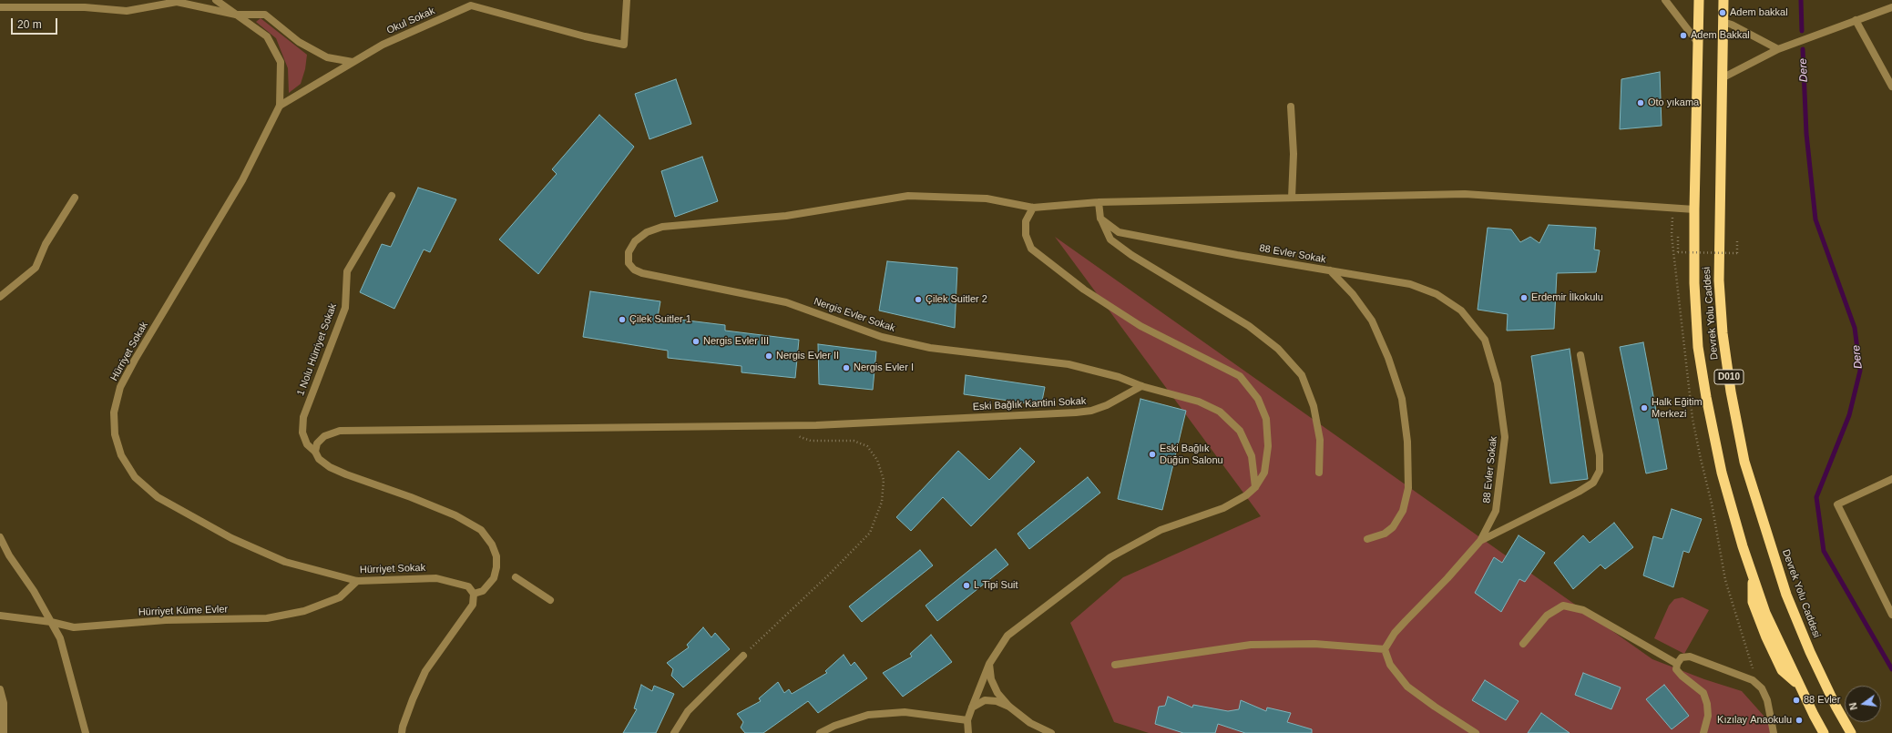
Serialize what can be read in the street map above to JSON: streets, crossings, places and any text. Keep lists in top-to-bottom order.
{
  "streets": {
    "highway": ["Devrek Yolu Caddesi", "D010"],
    "street": [
      "Okul Sokak",
      "88 Evler Sokak",
      "Nergis Evler Sokak",
      "1 Nolu Hürriyet Sokak",
      "Hürriyet Sokak",
      "Eski Bağlık Kantini Sokak",
      "Hürriyet Küme Evler"
    ]
  },
  "crossings": [
    ["Okul Sokak", "Hürriyet Sokak"],
    ["Nergis Evler Sokak", "Eski Bağlık Kantini Sokak"],
    ["1 Nolu Hürriyet Sokak", "Hürriyet Sokak"],
    ["1 Nolu Hürriyet Sokak", "Eski Bağlık Kantini Sokak"],
    ["Hürriyet Sokak", "Hürriyet Küme Evler"]
  ],
  "water": ["Dere"],
  "places": [
    "Adem bakkal",
    "Adem Bakkal",
    "Oto yıkama",
    "Erdemir İlkokulu",
    "Çilek Suitler 2",
    "Çilek Suitler 1",
    "Nergis Evler III",
    "Nergis Evler II",
    "Nergis Evler I",
    "Halk Eğitim Merkezi",
    "Eski Bağlık Düğün Salonu",
    "L Tipi Suit",
    "88 Evler",
    "Kızılay Anaokulu"
  ],
  "scale_bar": "20 m",
  "north": "left"
}
